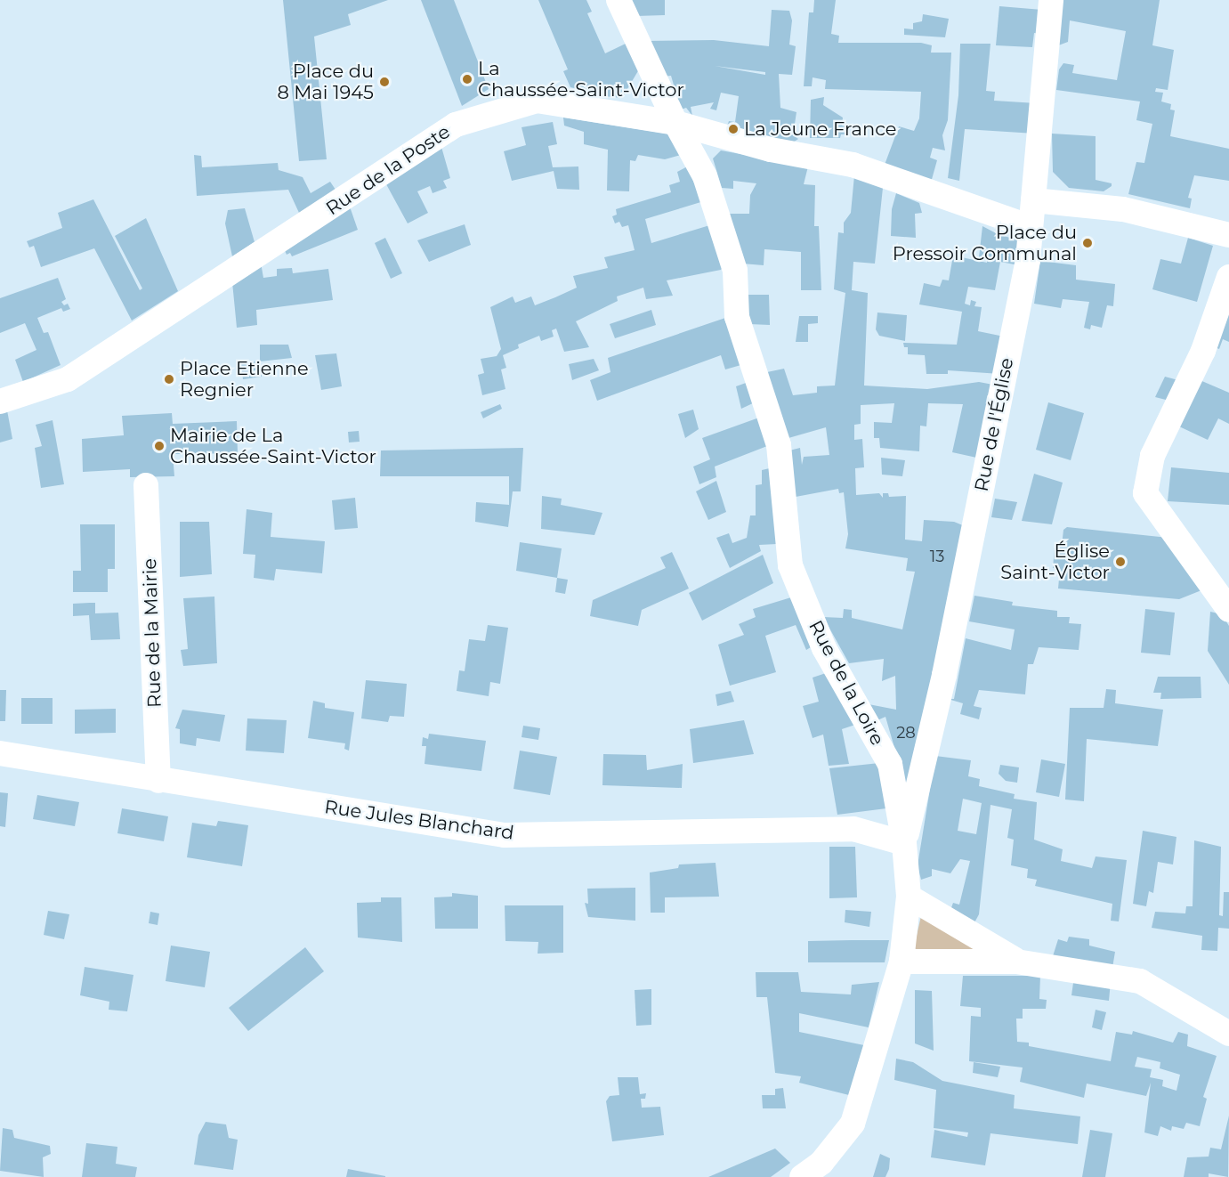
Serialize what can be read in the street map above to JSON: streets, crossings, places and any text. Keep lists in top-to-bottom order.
{
  "streets": {
    "street": [
      "Rue de la Poste",
      "Rue de l'Église",
      "Rue de la Mairie",
      "Rue de la Loire",
      "Rue Jules Blanchard"
    ]
  },
  "crossings": [
    ["Rue de la Poste", "Rue de l'Église"],
    ["Rue de la Poste", "Rue de la Loire"],
    ["Rue de l'Église", "Rue de la Loire"],
    ["Rue de l'Église", "Rue Jules Blanchard"],
    ["Rue de la Mairie", "Rue Jules Blanchard"],
    ["Rue de la Loire", "Rue Jules Blanchard"]
  ],
  "places": [
    "La Chaussée-Saint-Victor",
    "Place du 8 Mai 1945",
    "La Jeune France",
    "Place du Pressoir Communal",
    "Place Etienne Regnier",
    "Mairie de La Chaussée-Saint-Victor",
    "Église Saint-Victor"
  ],
  "house_numbers": ["13", "28"]
}
